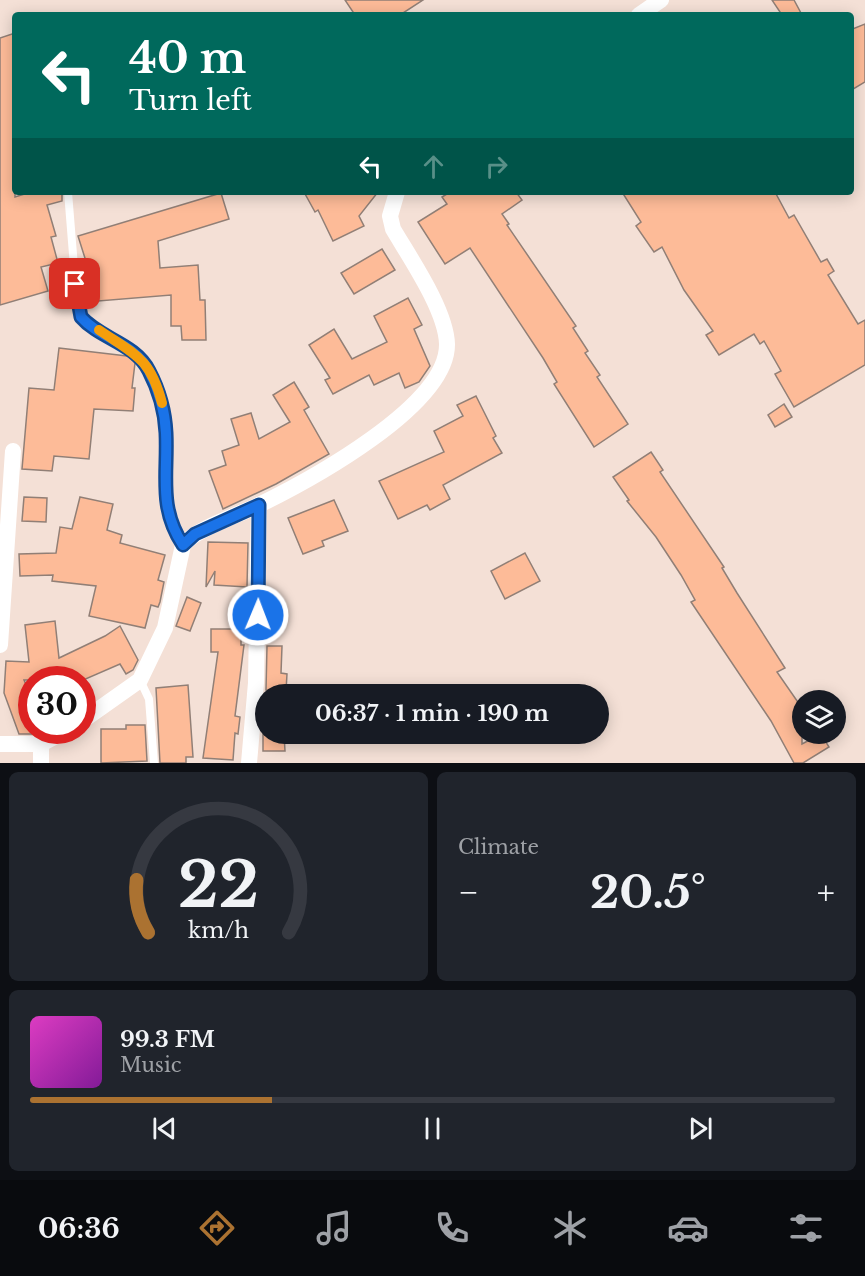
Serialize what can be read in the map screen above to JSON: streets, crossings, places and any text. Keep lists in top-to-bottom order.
{
  "page": {
    "turn": ["40 m", "Turn left"],
    "limit": "30",
    "trip": "06:37 · 1 min · 190 m",
    "tile": "Climate",
    "heat": ["−", "20.5°", "+"],
    "song": ["99.3 FM", "Music"],
    "tabs": "06:36",
    "gauge": ["22", "km/h"]
  }
}
